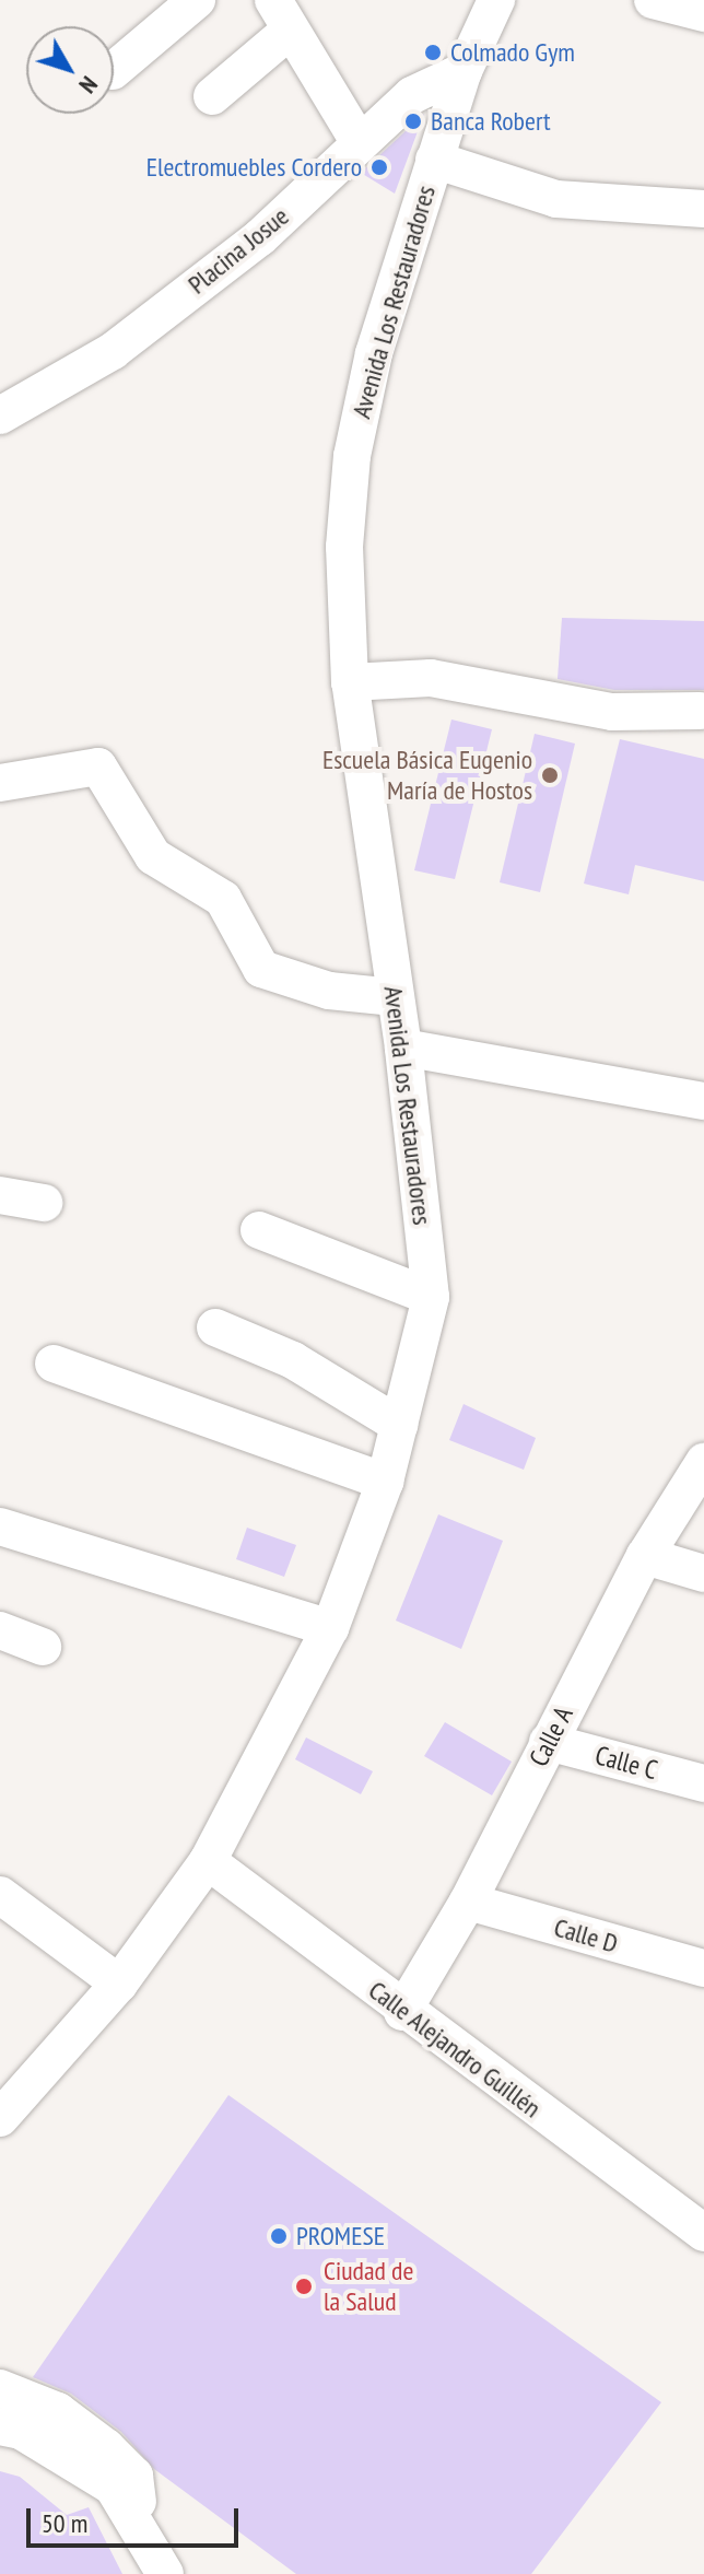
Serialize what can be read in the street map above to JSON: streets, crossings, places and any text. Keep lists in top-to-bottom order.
{
  "streets": {
    "street": [
      "Placina Josue",
      "Avenida Los Restauradores",
      "Calle A",
      "Calle C",
      "Calle D",
      "Calle Alejandro Guillén"
    ]
  },
  "crossings": [
    ["Placina Josue", "Avenida Los Restauradores"],
    ["Avenida Los Restauradores", "Calle Alejandro Guillén"],
    ["Calle A", "Calle C"],
    ["Calle A", "Calle D"],
    ["Calle A", "Calle Alejandro Guillén"]
  ],
  "places": [
    "Colmado Gym",
    "Banca Robert",
    "Electromuebles Cordero",
    "Escuela Básica Eugenio María de Hostos",
    "PROMESE",
    "Ciudad de la Salud"
  ],
  "scale_bar": "50 m",
  "north": "bottom right"
}
